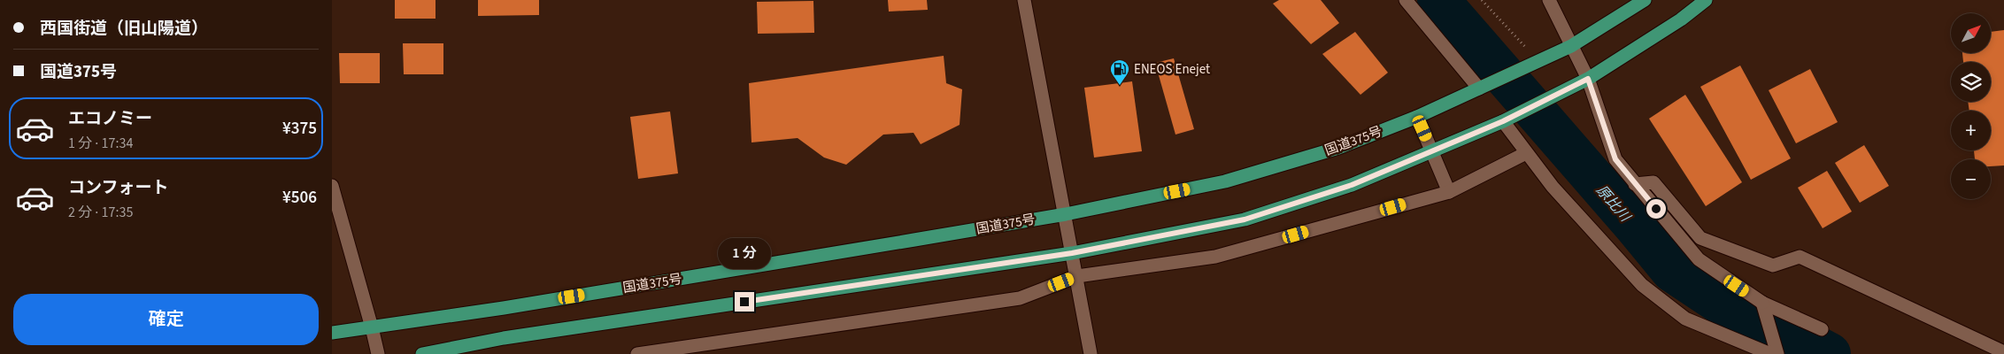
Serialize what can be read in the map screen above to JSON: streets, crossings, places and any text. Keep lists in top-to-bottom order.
{
  "streets": {
    "highway": ["国道375号"]
  },
  "water": ["原比川"],
  "places": {
    "fuel station": ["ENEOS Enejet"]
  },
  "north": "top right",
  "page": {
    "banner": ["西国街道（旧山陽道）", "国道375号"],
    "map_buttons": ["+", "−"],
    "list": [
      {
        "name": "エコノミー",
        "note": "1 分 · 17:34",
        "value": "¥375"
      },
      {
        "name": "コンフォート",
        "note": "2 分 · 17:35",
        "value": "¥506"
      }
    ],
    "bubble": "1 分",
    "buttons": "確定"
  }
}
